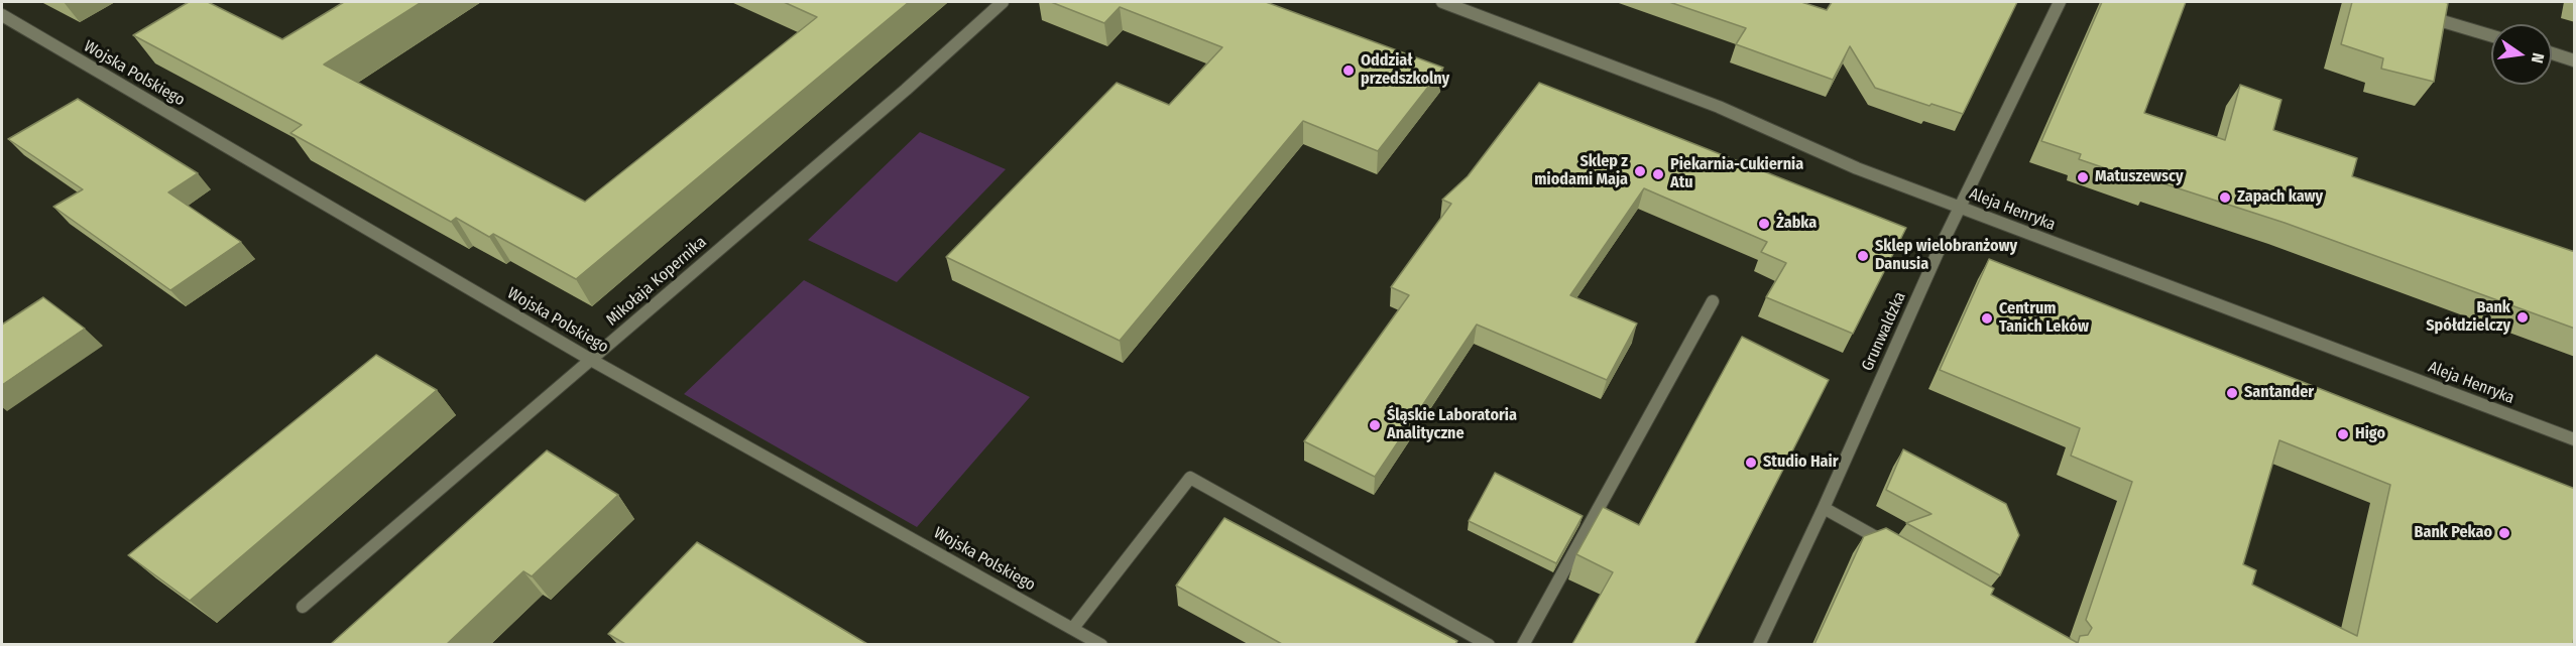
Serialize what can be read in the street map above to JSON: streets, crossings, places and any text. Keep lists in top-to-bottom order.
{
  "streets": {
    "street": [
      "Wojska Polskiego",
      "Aleja Henryka",
      "Mikołaja Kopernika",
      "Grunwaldzka"
    ]
  },
  "crossings": [
    ["Wojska Polskiego", "Mikołaja Kopernika"],
    ["Aleja Henryka", "Grunwaldzka"]
  ],
  "places": [
    "Oddział przedszkolny",
    "Sklep z miodami Maja",
    "Piekarnia-Cukiernia Atu",
    "Matuszewscy",
    "Zapach kawy",
    "Żabka",
    "Sklep wielobranżowy Danusia",
    "Bank Spółdzielczy",
    "Centrum Tanich Leków",
    "Santander",
    "Śląskie Laboratoria Analityczne",
    "Higo",
    "Studio Hair",
    "Bank Pekao"
  ],
  "north": "right"
}
